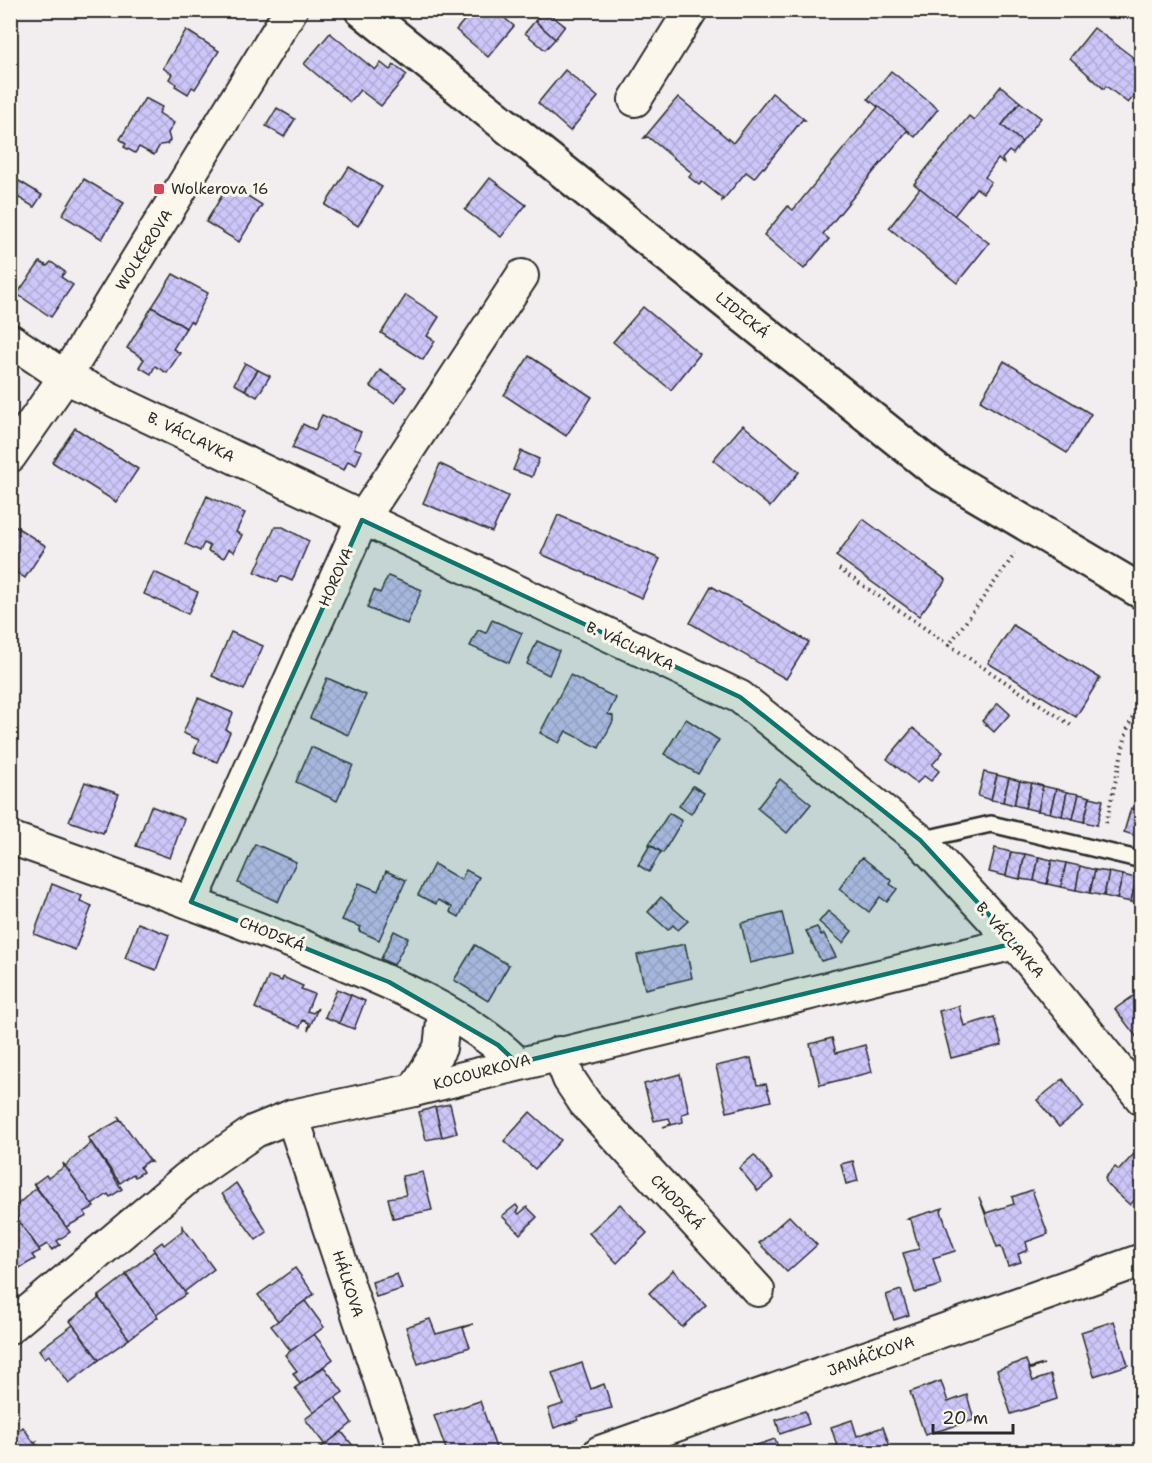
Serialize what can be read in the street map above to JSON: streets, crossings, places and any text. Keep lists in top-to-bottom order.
{
  "streets": {
    "main road": ["LIDICKÁ"],
    "street": [
      "WOLKEROVA",
      "B. VÁCLAVKA",
      "HOROVA",
      "CHODSKÁ",
      "KOCOURKOVA",
      "HÁLKOVA",
      "JANÁČKOVA"
    ]
  },
  "crossings": [
    ["WOLKEROVA", "B. VÁCLAVKA"],
    ["B. VÁCLAVKA", "HOROVA"],
    ["B. VÁCLAVKA", "KOCOURKOVA"],
    ["HOROVA", "CHODSKÁ"],
    ["CHODSKÁ", "KOCOURKOVA"],
    ["KOCOURKOVA", "HÁLKOVA"]
  ],
  "places": {
    "transit": ["Wolkerova 16"]
  },
  "scale_bar": "20 m"
}
